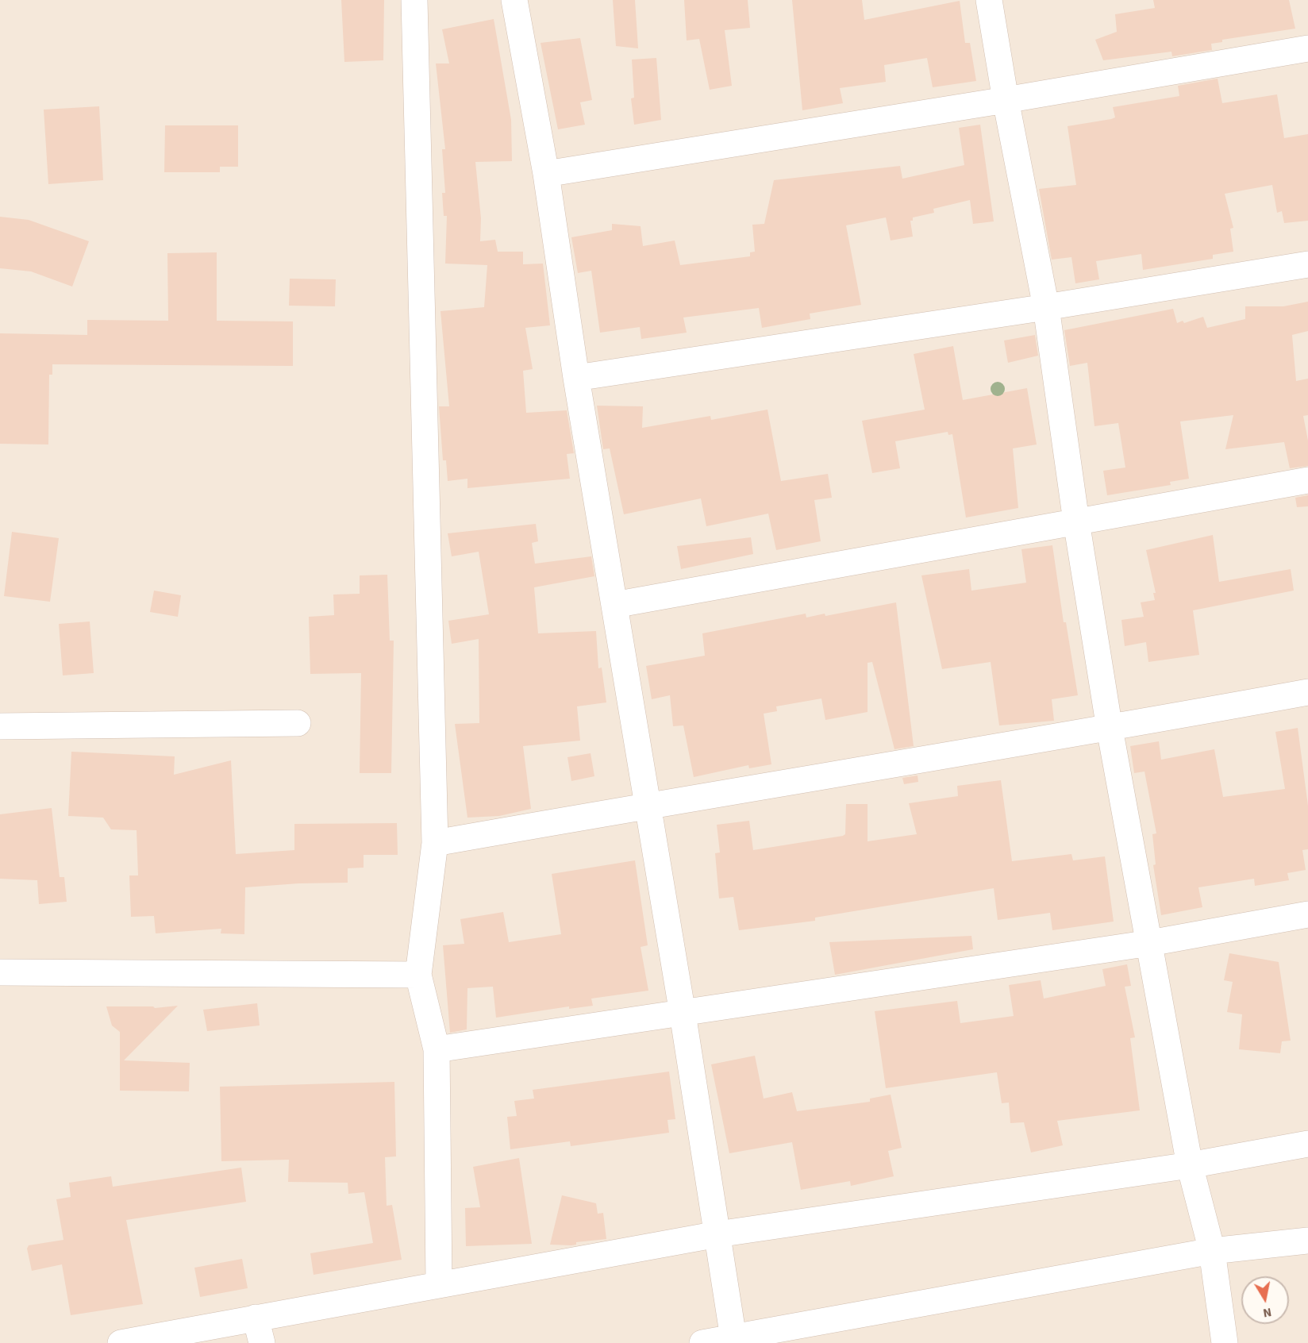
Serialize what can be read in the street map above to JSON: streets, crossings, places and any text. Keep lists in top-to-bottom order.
{
  "north": "bottom"
}
